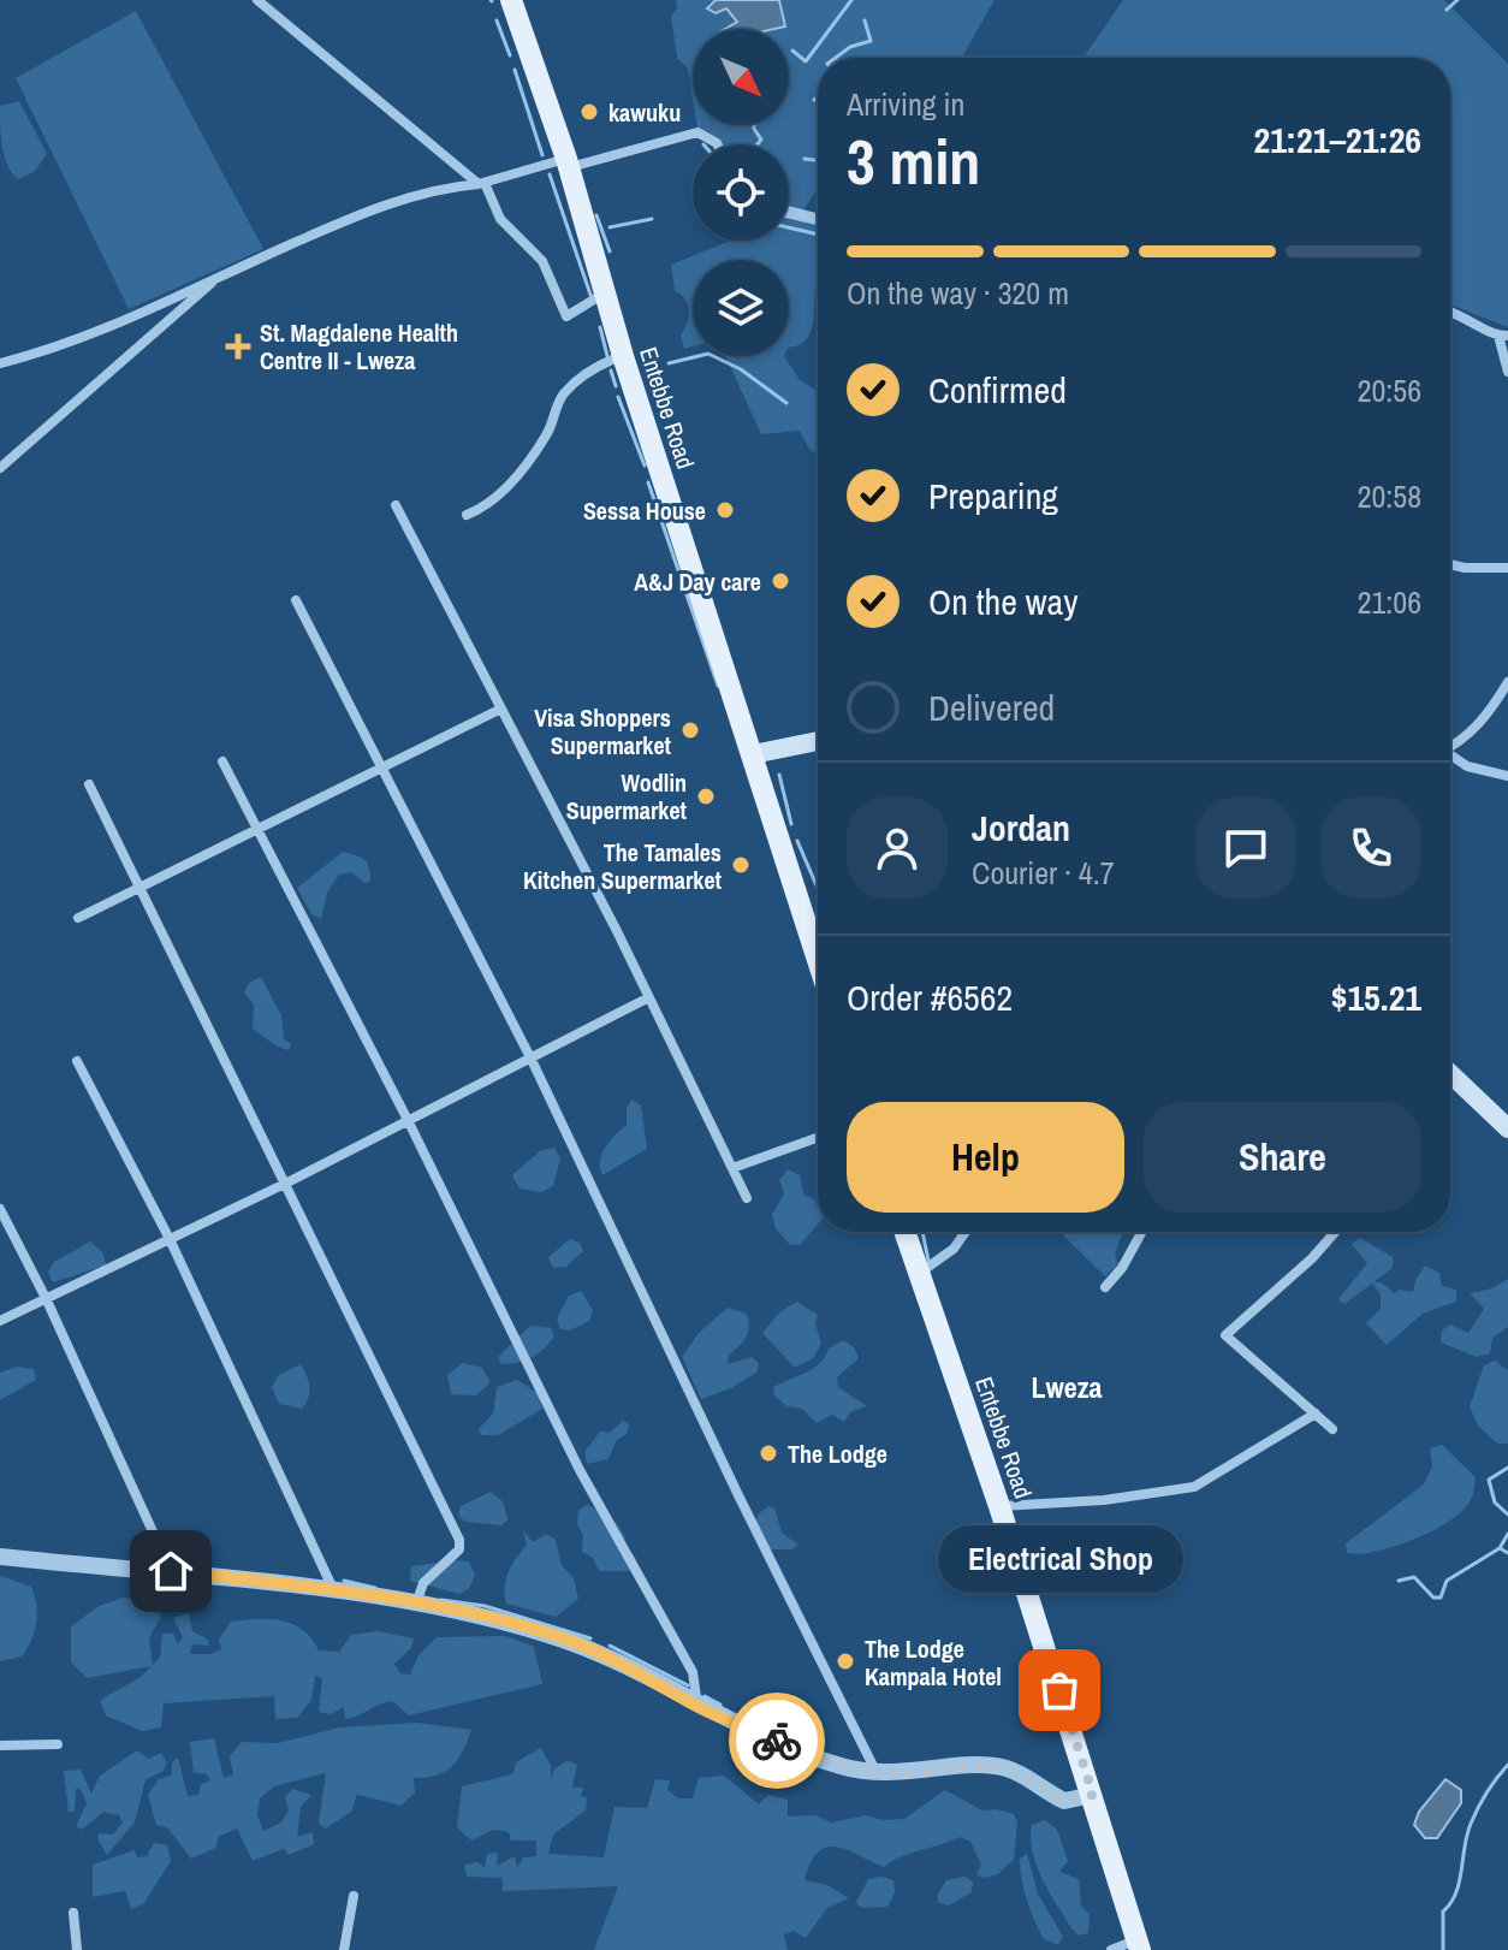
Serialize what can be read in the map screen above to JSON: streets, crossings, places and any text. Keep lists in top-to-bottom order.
{
  "streets": {
    "main road": ["Entebbe Road"]
  },
  "districts": ["Lweza"],
  "places": {
    "other": [
      "kawuku",
      "Sessa House",
      "A&J Day care",
      "Visa Shoppers Supermarket",
      "Wodlin Supermarket",
      "The Tamales Kitchen Supermarket",
      "The Lodge",
      "The Lodge Kampala Hotel",
      "Electrical Shop"
    ],
    "health": ["St. Magdalene Health Centre II - Lweza"]
  },
  "north": "bottom right",
  "page": {
    "heading": ["3 min", "Arriving in", "21:21–21:26"],
    "panel": [
      "Jordan",
      "Courier · 4.7",
      "Order #6562",
      "$15.21"
    ],
    "bar": "On the way · 320 m",
    "list": [
      ["Confirmed", "20:56"],
      ["Preparing", "20:58"],
      ["On the way", "21:06"],
      "Delivered"
    ],
    "buttons": ["Help", "Share"],
    "bubble": "Electrical Shop"
  }
}
